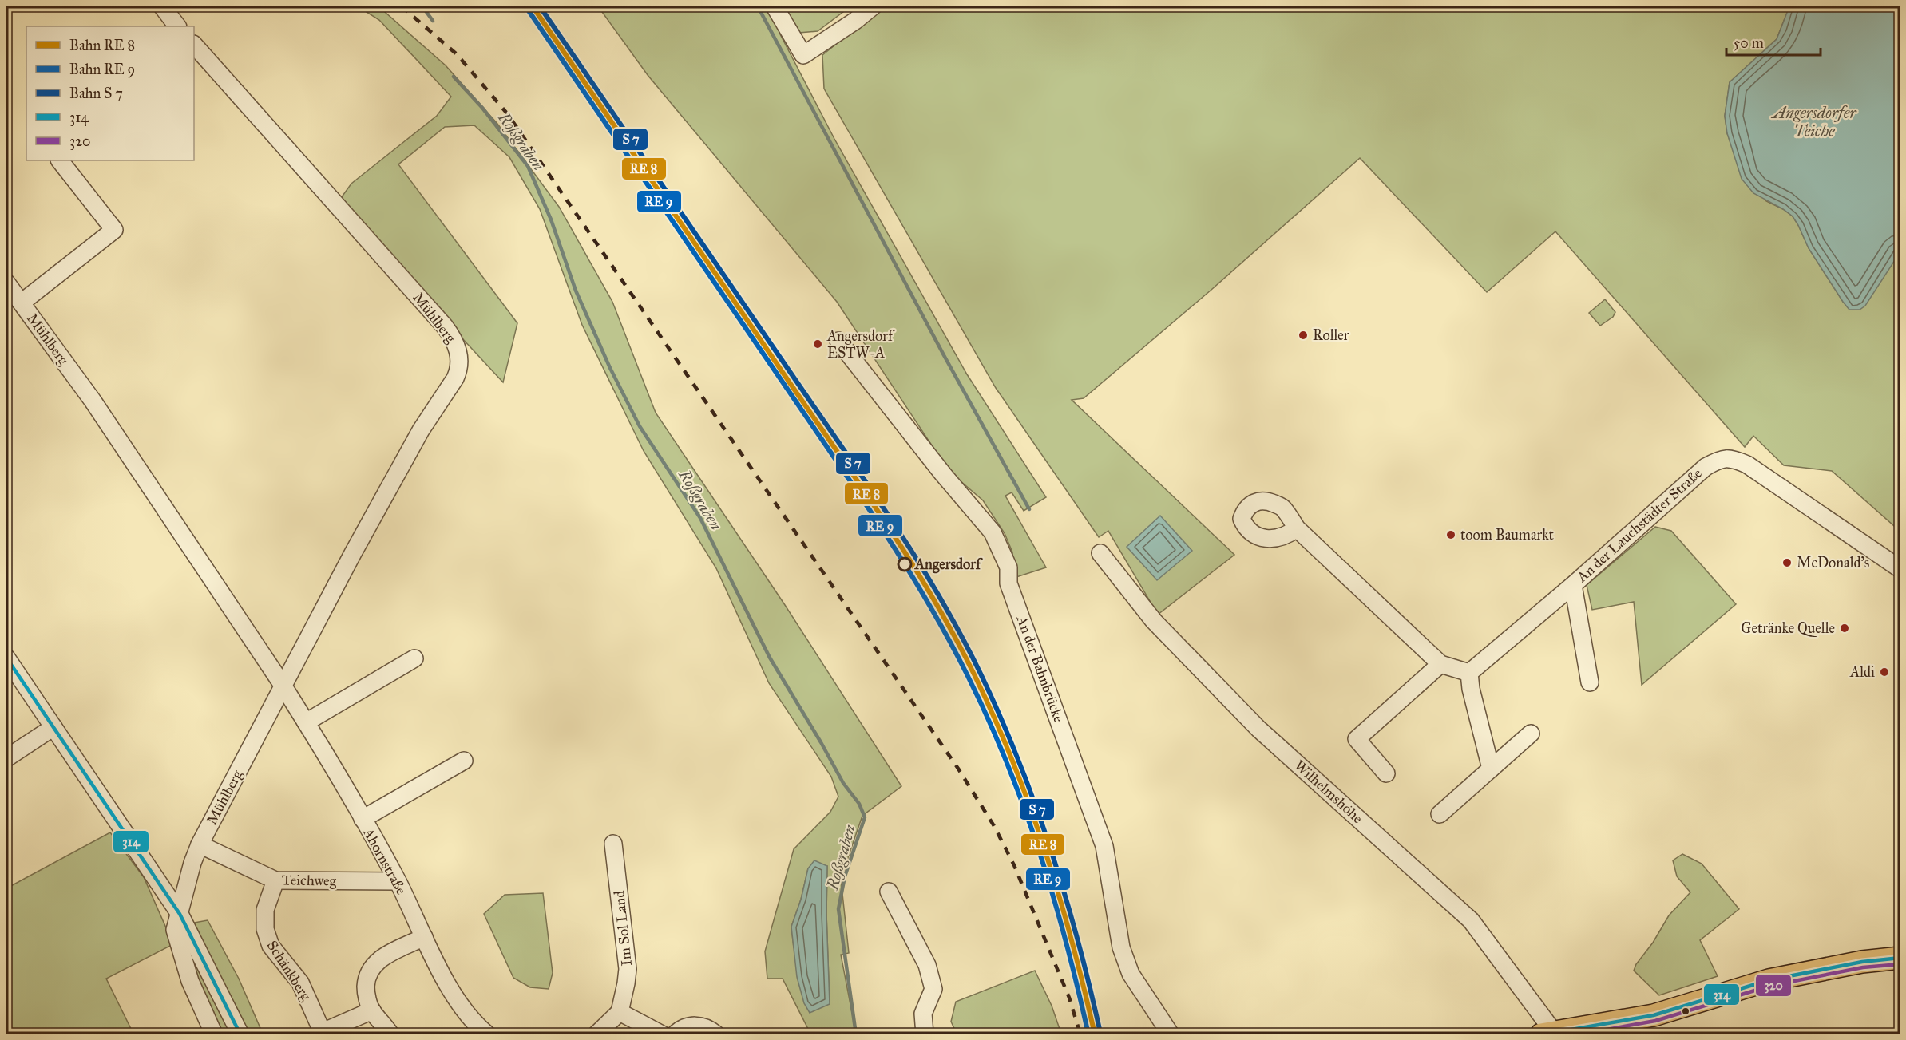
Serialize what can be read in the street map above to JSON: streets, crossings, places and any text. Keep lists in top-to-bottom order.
{
  "streets": {
    "street": [
      "Mühlberg",
      "An der Lauchstädter Straße",
      "An der Bahnbrücke",
      "Wilhelmshöhe",
      "Ahornstraße",
      "Teichweg",
      "Im Sol Land",
      "Schänkberg"
    ]
  },
  "crossings": [
    ["Mühlberg", "Ahornstraße"],
    ["Mühlberg", "Teichweg"],
    ["Ahornstraße", "Teichweg"],
    ["Teichweg", "Schänkberg"]
  ],
  "water": ["Angersdorfer Teiche", "Roßgraben"],
  "places": [
    "Roller",
    "Angersdorf ESTW-A",
    "toom Baumarkt",
    "McDonald's",
    "Angersdorf",
    "Getränke Quelle",
    "Aldi"
  ],
  "lines": ["transit line 314", "transit line 320"],
  "legend": [
    "Bahn RE 8",
    "Bahn RE 9",
    "Bahn S 7",
    "314",
    "320"
  ],
  "scale_bar": "50 m"
}
